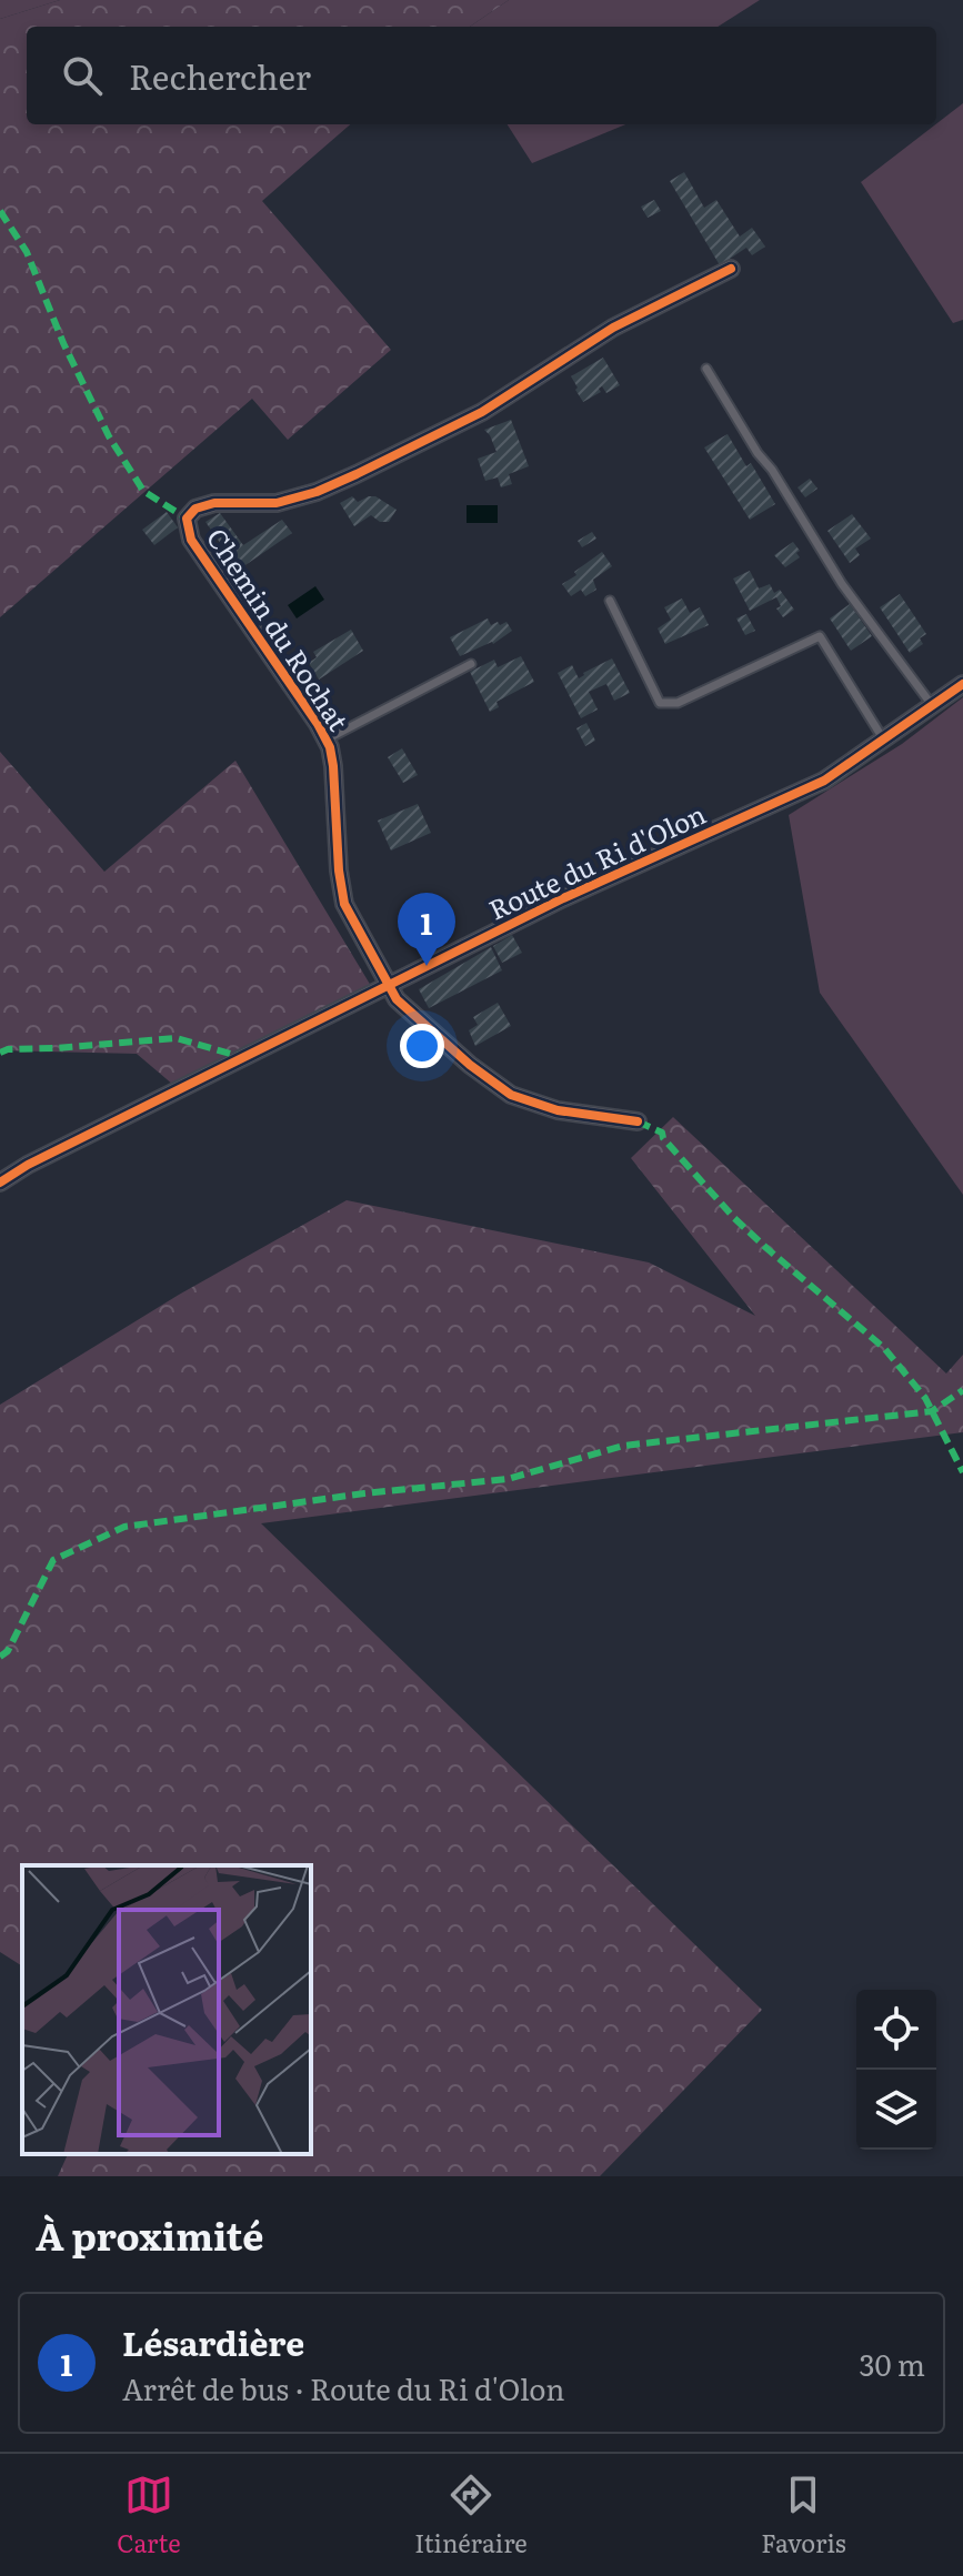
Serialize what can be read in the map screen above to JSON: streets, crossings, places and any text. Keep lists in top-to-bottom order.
{
  "streets": {
    "street": ["Chemin du Rochat", "Route du Ri d'Olon"]
  },
  "crossings": [
    ["Chemin du Rochat", "Route du Ri d'Olon"]
  ],
  "page": {
    "search": "Rechercher",
    "pins": "1",
    "heading": "À proximité",
    "list": [
      {
        "mark": "1",
        "name": "Lésardière",
        "note": "Arrêt de bus · Route du Ri d'Olon",
        "value": "30 m"
      }
    ],
    "nav": ["Carte", "Itinéraire", "Favoris"]
  }
}
